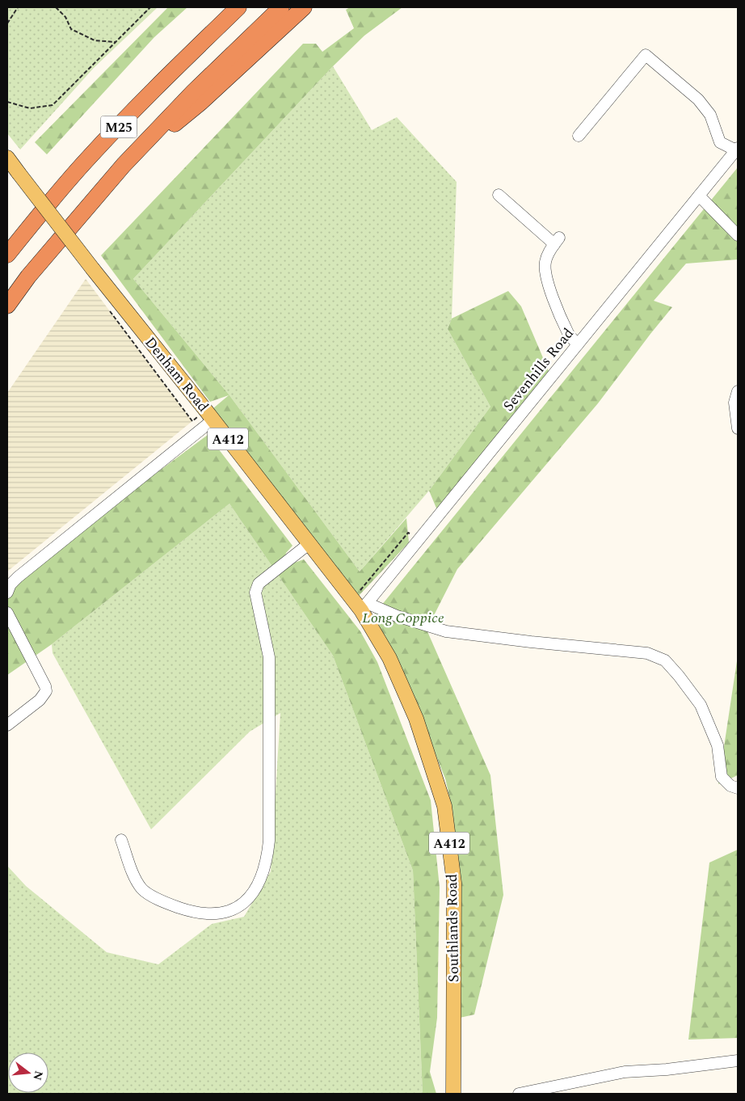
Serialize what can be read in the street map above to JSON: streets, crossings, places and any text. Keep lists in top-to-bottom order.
{
  "streets": {
    "highway": ["M25"],
    "main road": ["Denham Road", "A412", "Southlands Road"],
    "street": ["Sevenhills Road"]
  },
  "crossings": [
    ["Sevenhills Road", "Denham Road"],
    ["Sevenhills Road", "Southlands Road"],
    ["Denham Road", "Southlands Road"]
  ],
  "parks": ["Long Coppice"],
  "north": "right"
}
